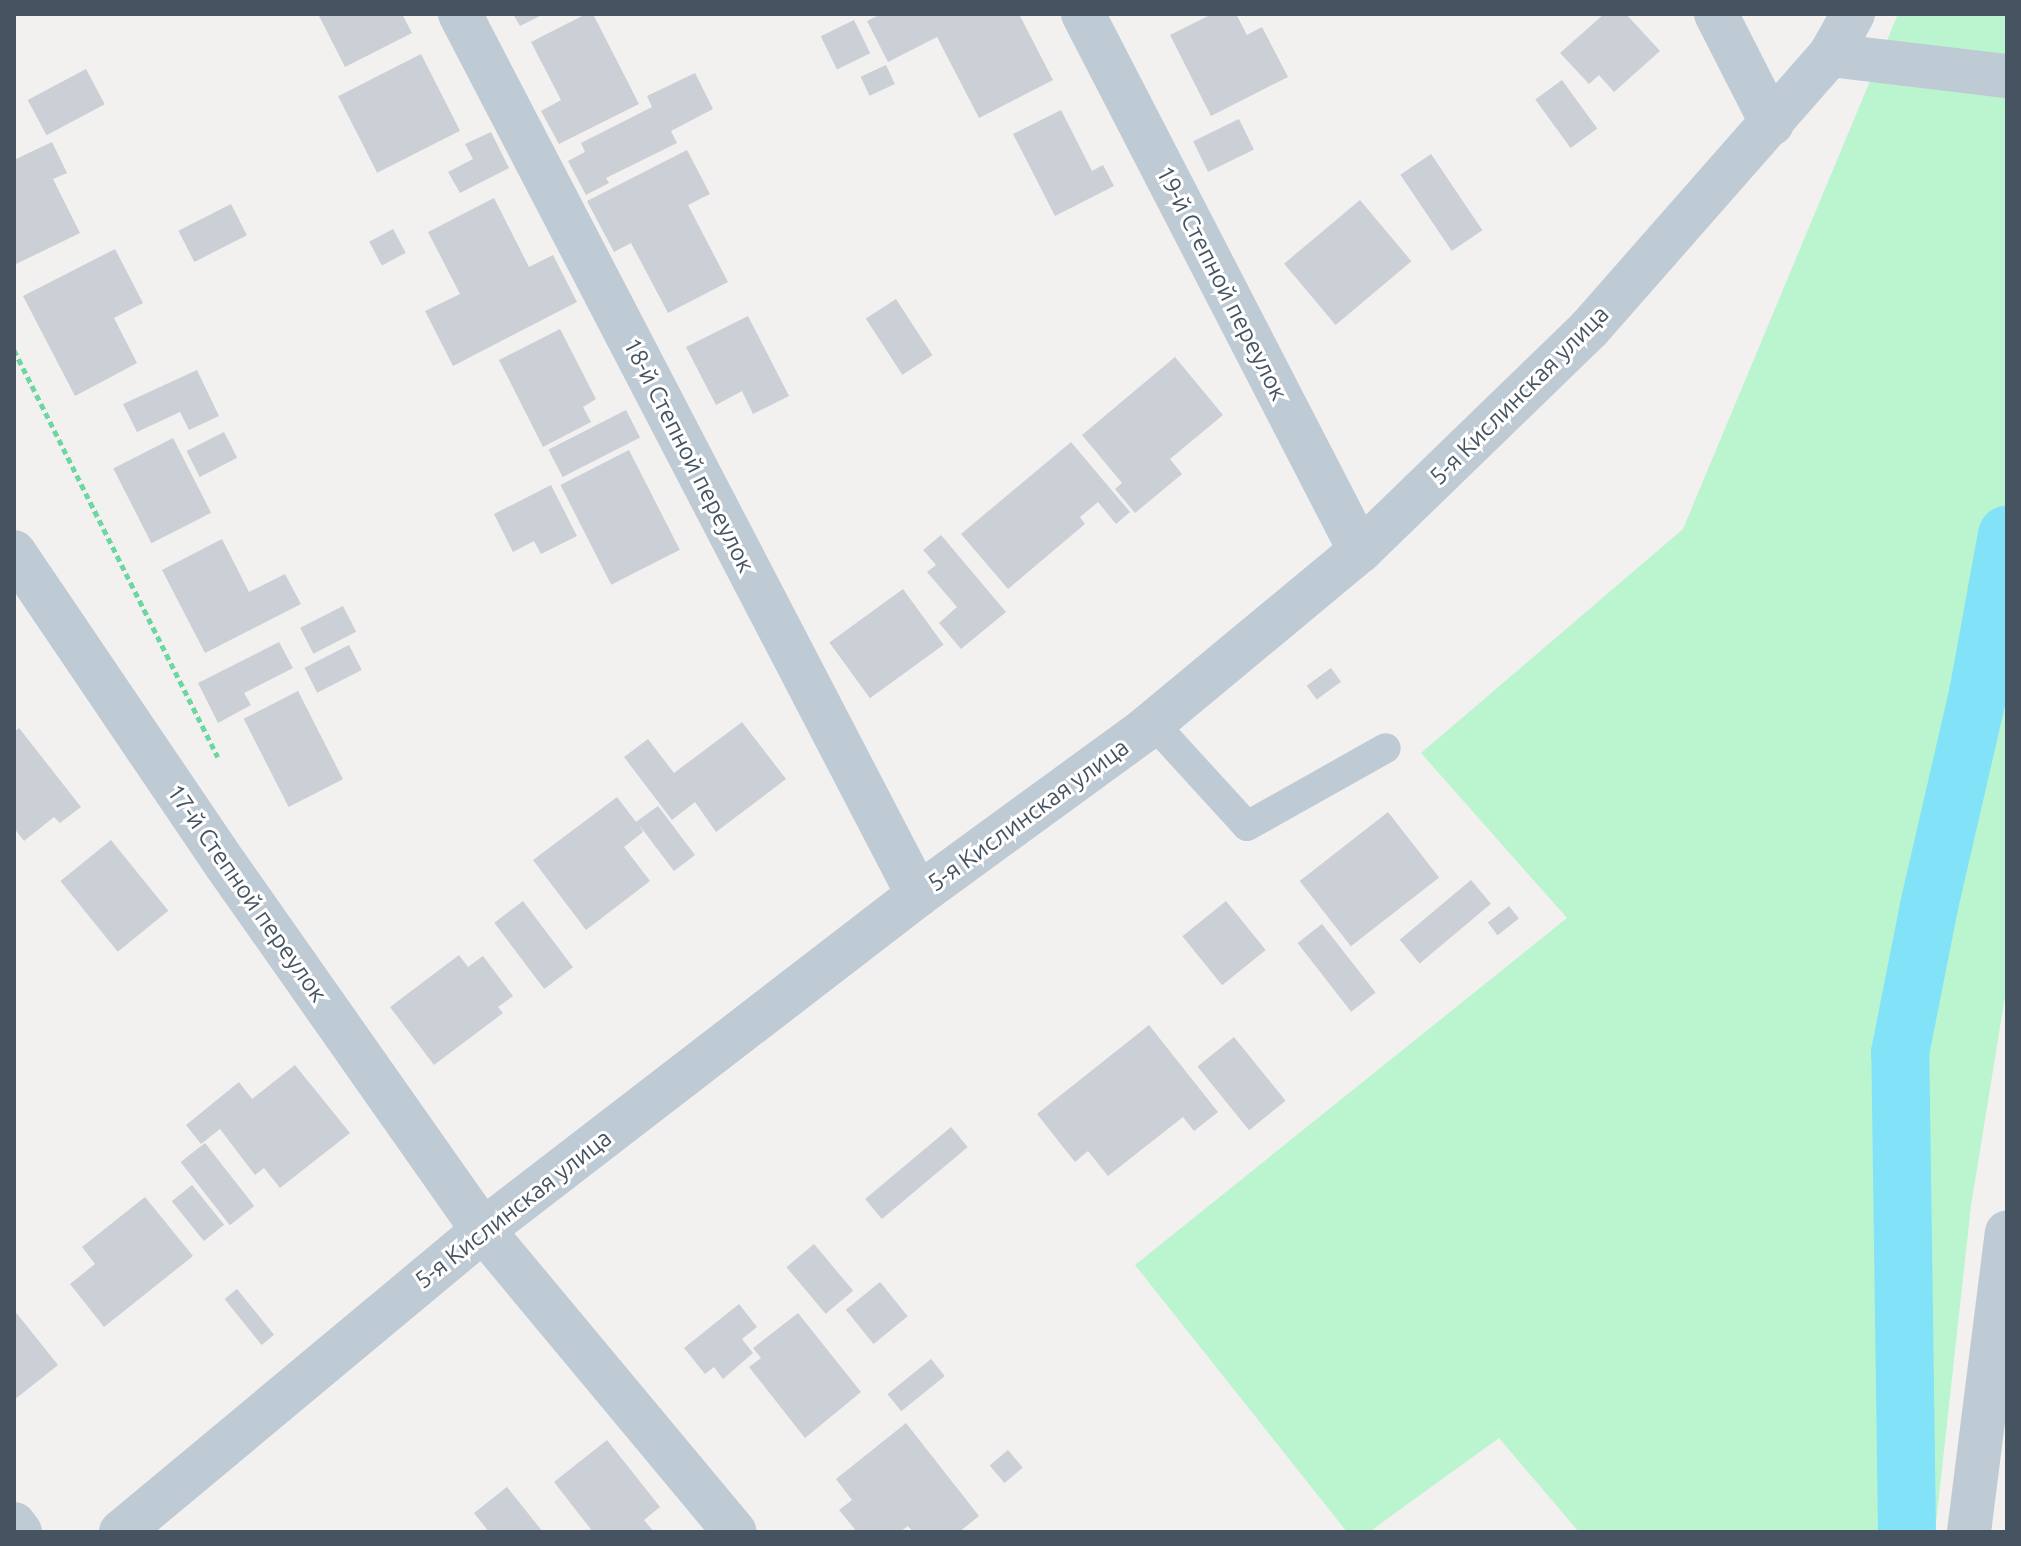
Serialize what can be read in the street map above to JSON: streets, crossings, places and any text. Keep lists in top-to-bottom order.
{
  "streets": {
    "street": [
      "19-й Степной переулок",
      "5-я Кислинская улица",
      "18-й Степной переулок",
      "17-й Степной переулок"
    ]
  },
  "crossings": [
    ["19-й Степной переулок", "5-я Кислинская улица"],
    ["5-я Кислинская улица", "18-й Степной переулок"],
    ["5-я Кислинская улица", "17-й Степной переулок"]
  ]
}
